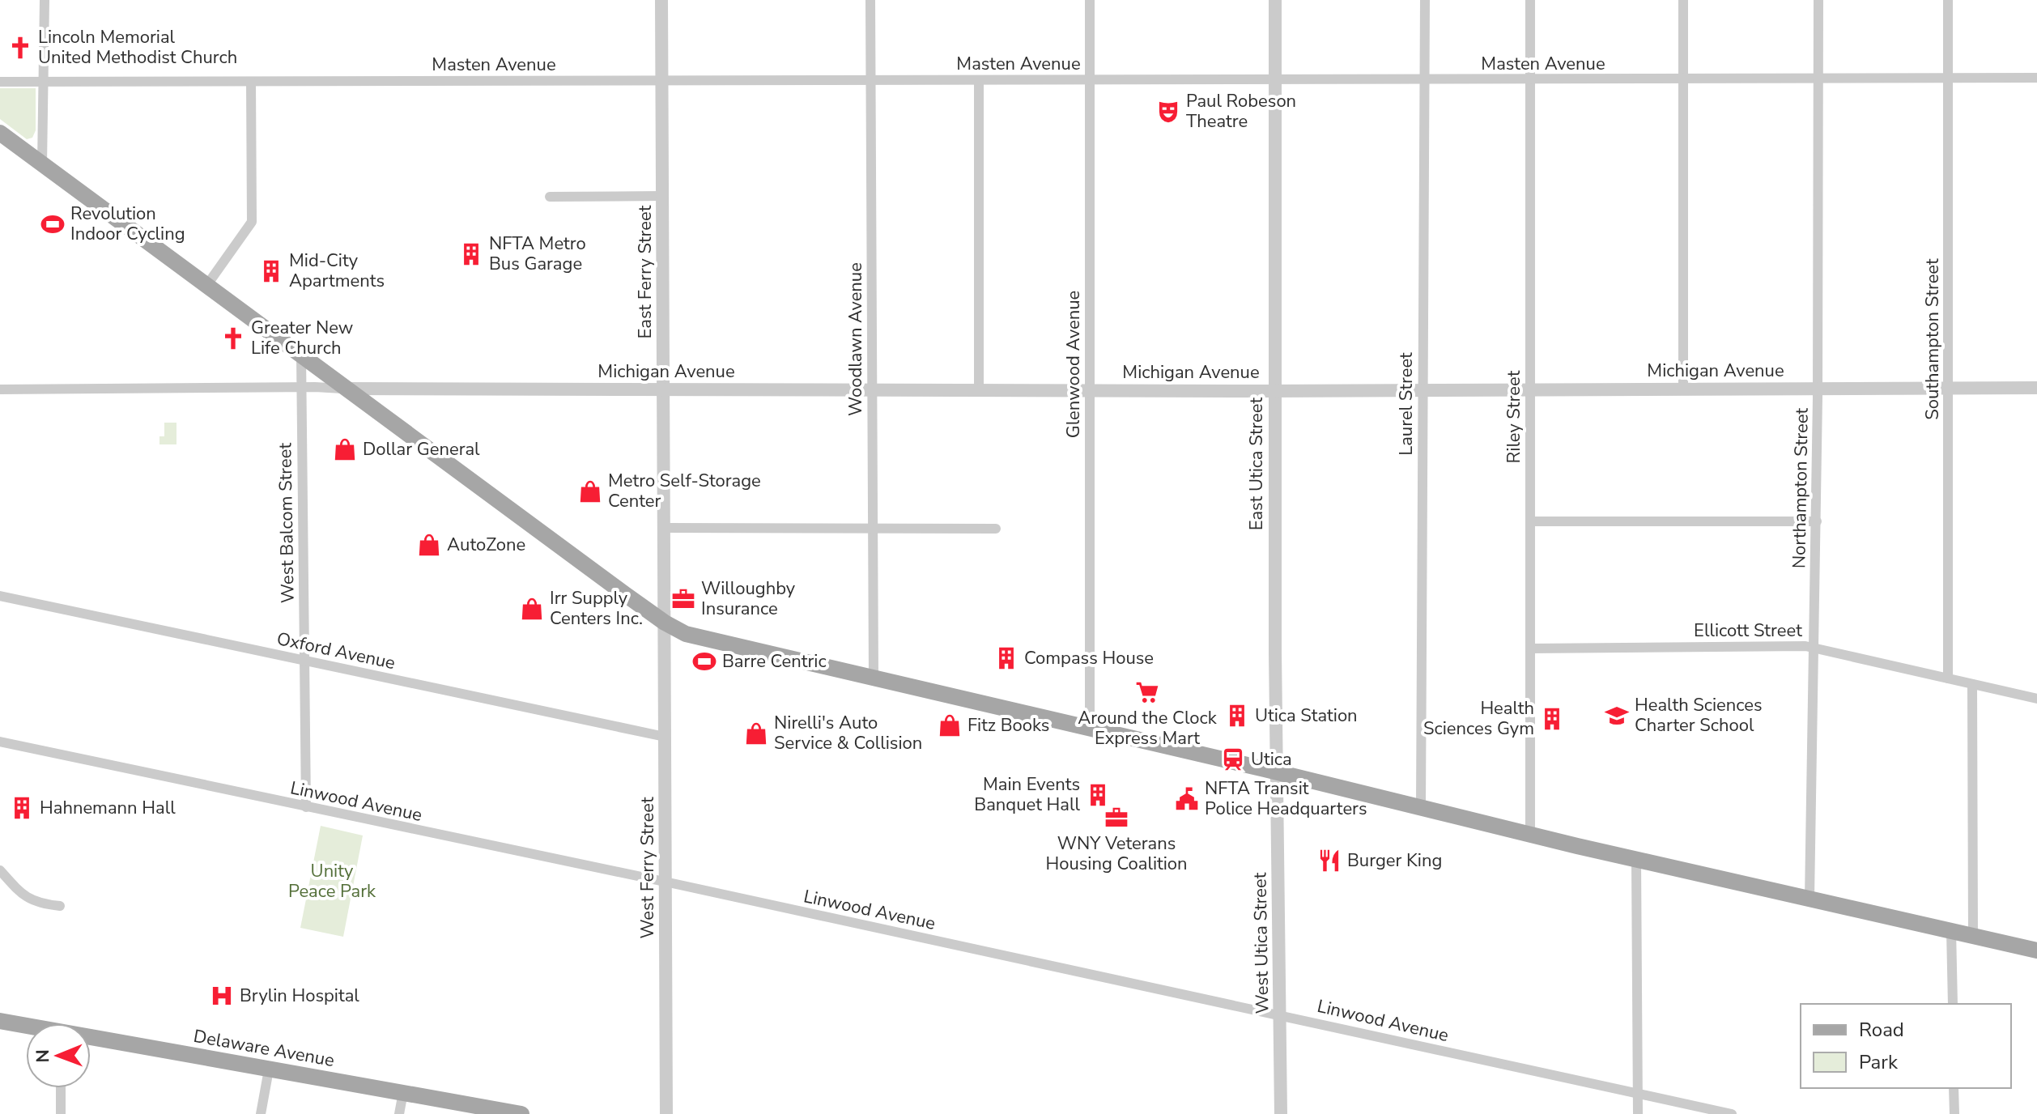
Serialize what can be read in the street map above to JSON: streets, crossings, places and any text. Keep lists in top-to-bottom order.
{
  "streets": {
    "main road": ["Delaware Avenue"],
    "street": [
      "Masten Avenue",
      "East Ferry Street",
      "Woodlawn Avenue",
      "Southampton Street",
      "Glenwood Avenue",
      "Michigan Avenue",
      "Laurel Street",
      "Riley Street",
      "East Utica Street",
      "Northampton Street",
      "West Balcom Street",
      "Ellicott Street",
      "Oxford Avenue",
      "Linwood Avenue",
      "West Ferry Street",
      "West Utica Street"
    ]
  },
  "crossings": [
    ["Masten Avenue", "East Ferry Street"],
    ["Masten Avenue", "Woodlawn Avenue"],
    ["Masten Avenue", "Southampton Street"],
    ["Masten Avenue", "Glenwood Avenue"],
    ["Masten Avenue", "Laurel Street"],
    ["Masten Avenue", "Riley Street"],
    ["Masten Avenue", "East Utica Street"],
    ["Masten Avenue", "Northampton Street"],
    ["East Ferry Street", "Michigan Avenue"],
    ["East Ferry Street", "West Ferry Street"],
    ["Woodlawn Avenue", "Michigan Avenue"],
    ["Southampton Street", "Michigan Avenue"],
    ["Southampton Street", "Ellicott Street"],
    ["Glenwood Avenue", "Michigan Avenue"],
    ["Michigan Avenue", "Laurel Street"],
    ["Michigan Avenue", "Riley Street"],
    ["Michigan Avenue", "East Utica Street"],
    ["Michigan Avenue", "Northampton Street"],
    ["Riley Street", "Ellicott Street"],
    ["East Utica Street", "West Utica Street"],
    ["Northampton Street", "Ellicott Street"],
    ["West Balcom Street", "Oxford Avenue"],
    ["West Balcom Street", "Linwood Avenue"],
    ["Oxford Avenue", "West Ferry Street"],
    ["Linwood Avenue", "West Ferry Street"],
    ["Linwood Avenue", "West Utica Street"]
  ],
  "parks": ["Unity Peace Park"],
  "places": {
    "church": ["Lincoln Memorial United Methodist Church", "Greater New Life Church"],
    "theatre": ["Paul Robeson Theatre"],
    "sports": ["Revolution Indoor Cycling", "Barre Centric"],
    "building": [
      "NFTA Metro Bus Garage",
      "Mid-City Apartments",
      "Compass House",
      "Utica Station",
      "Health Sciences Gym",
      "Main Events Banquet Hall",
      "Hahnemann Hall"
    ],
    "shop": [
      "Dollar General",
      "Metro Self-Storage Center",
      "AutoZone",
      "Irr Supply Centers Inc.",
      "Fitz Books",
      "Nirelli's Auto Service & Collision"
    ],
    "office": ["Willoughby Insurance", "WNY Veterans Housing Coalition"],
    "supermarket": ["Around the Clock Express Mart"],
    "school or university": ["Health Sciences Charter School"],
    "station": ["Utica"],
    "public building": ["NFTA Transit Police Headquarters"],
    "restaurant": ["Burger King"],
    "hospital": ["Brylin Hospital"]
  },
  "legend": ["Road", "Park"],
  "north": "left"
}
